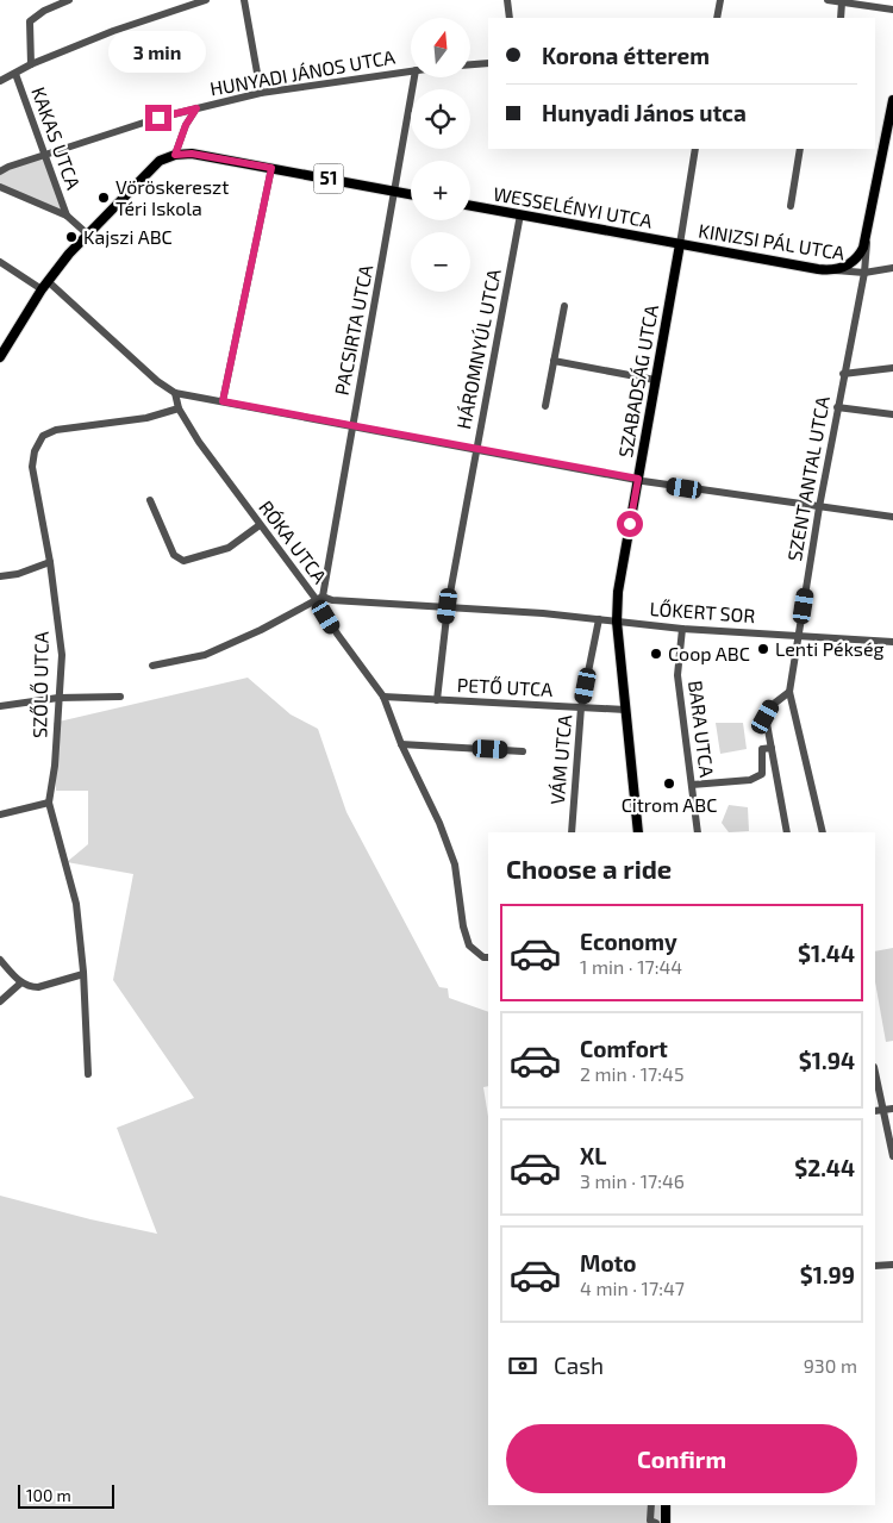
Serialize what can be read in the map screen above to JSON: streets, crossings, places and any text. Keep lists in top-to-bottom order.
{
  "streets": {
    "main road": [
      "51",
      "WESSELÉNYI UTCA",
      "KINIZSI PÁL UTCA",
      "SZABADSÁG UTCA",
      "SZENT ANTAL UTCA"
    ],
    "street": [
      "HUNYADI JÁNOS UTCA",
      "KAKAS UTCA",
      "PACSIRTA UTCA",
      "HÁROMNYÚL UTCA",
      "RÓKA UTCA",
      "LŐKERT SOR",
      "SZŐLŐ UTCA",
      "PETŐ UTCA",
      "BARA UTCA",
      "VÁM UTCA"
    ]
  },
  "crossings": [
    ["HUNYADI JÁNOS UTCA", "KAKAS UTCA"],
    ["51", "PACSIRTA UTCA"],
    ["WESSELÉNYI UTCA", "KINIZSI PÁL UTCA"],
    ["WESSELÉNYI UTCA", "HÁROMNYÚL UTCA"],
    ["WESSELÉNYI UTCA", "SZABADSÁG UTCA"],
    ["KINIZSI PÁL UTCA", "SZABADSÁG UTCA"],
    ["KINIZSI PÁL UTCA", "SZENT ANTAL UTCA"],
    ["PACSIRTA UTCA", "RÓKA UTCA"],
    ["PACSIRTA UTCA", "LŐKERT SOR"],
    ["HÁROMNYÚL UTCA", "LŐKERT SOR"],
    ["HÁROMNYÚL UTCA", "PETŐ UTCA"],
    ["SZABADSÁG UTCA", "LŐKERT SOR"],
    ["SZABADSÁG UTCA", "PETŐ UTCA"],
    ["SZENT ANTAL UTCA", "LŐKERT SOR"],
    ["RÓKA UTCA", "LŐKERT SOR"],
    ["RÓKA UTCA", "SZŐLŐ UTCA"],
    ["RÓKA UTCA", "PETŐ UTCA"],
    ["LŐKERT SOR", "BARA UTCA"],
    ["LŐKERT SOR", "VÁM UTCA"],
    ["PETŐ UTCA", "VÁM UTCA"]
  ],
  "places": [
    "Vöröskereszt Téri Iskola",
    "Kajszi ABC",
    "Lenti Pékség",
    "Coop ABC",
    "Citrom ABC"
  ],
  "scale_bar": "100 m",
  "north": "top",
  "page": {
    "map_buttons": ["+", "−"],
    "banner": ["Korona étterem", "Hunyadi János utca"],
    "bubble": "3 min",
    "heading": "Choose a ride",
    "list": [
      {
        "name": "Economy",
        "note": "1 min · 17:44",
        "value": "$1.44"
      },
      {
        "name": "Comfort",
        "note": "2 min · 17:45",
        "value": "$1.94"
      },
      {
        "name": "XL",
        "note": "3 min · 17:46",
        "value": "$2.44"
      },
      {
        "name": "Moto",
        "note": "4 min · 17:47",
        "value": "$1.99"
      }
    ],
    "pay": ["Cash", "930 m"],
    "buttons": "Confirm",
    "scale": "100 m"
  }
}
